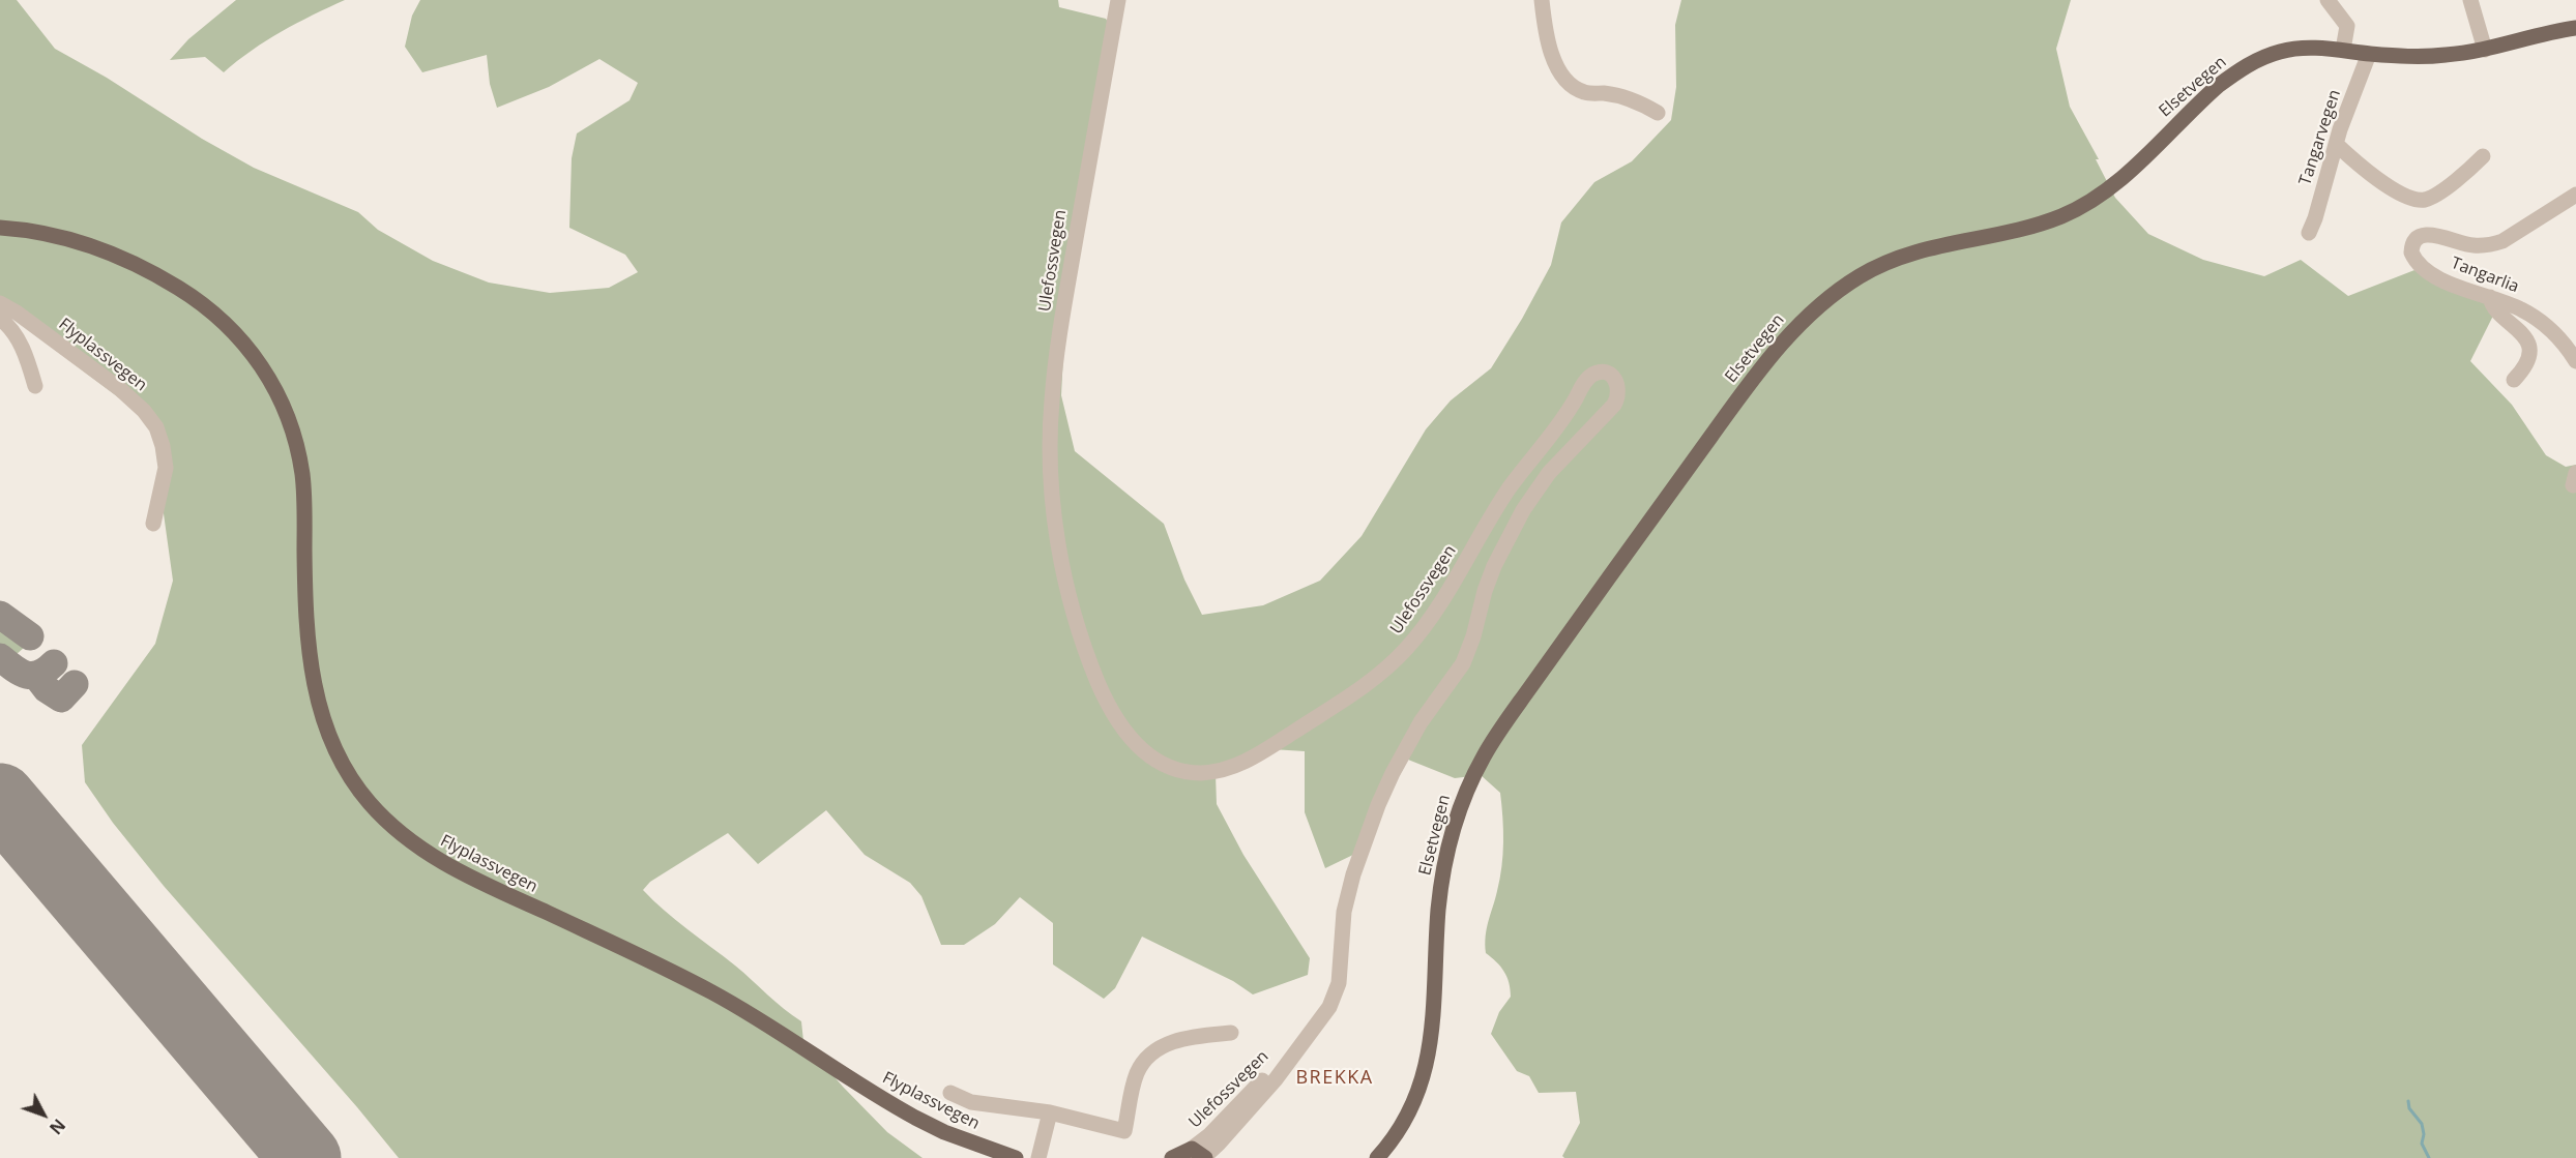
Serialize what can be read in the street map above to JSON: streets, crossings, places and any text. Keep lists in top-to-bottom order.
{
  "streets": {
    "main road": ["Elsetvegen", "Flyplassvegen"],
    "street": ["Tangarvegen", "Ulefossvegen", "Tangarlia"]
  },
  "crossings": [
    ["Elsetvegen", "Tangarvegen"]
  ],
  "districts": ["BREKKA"],
  "north": "bottom right"
}
